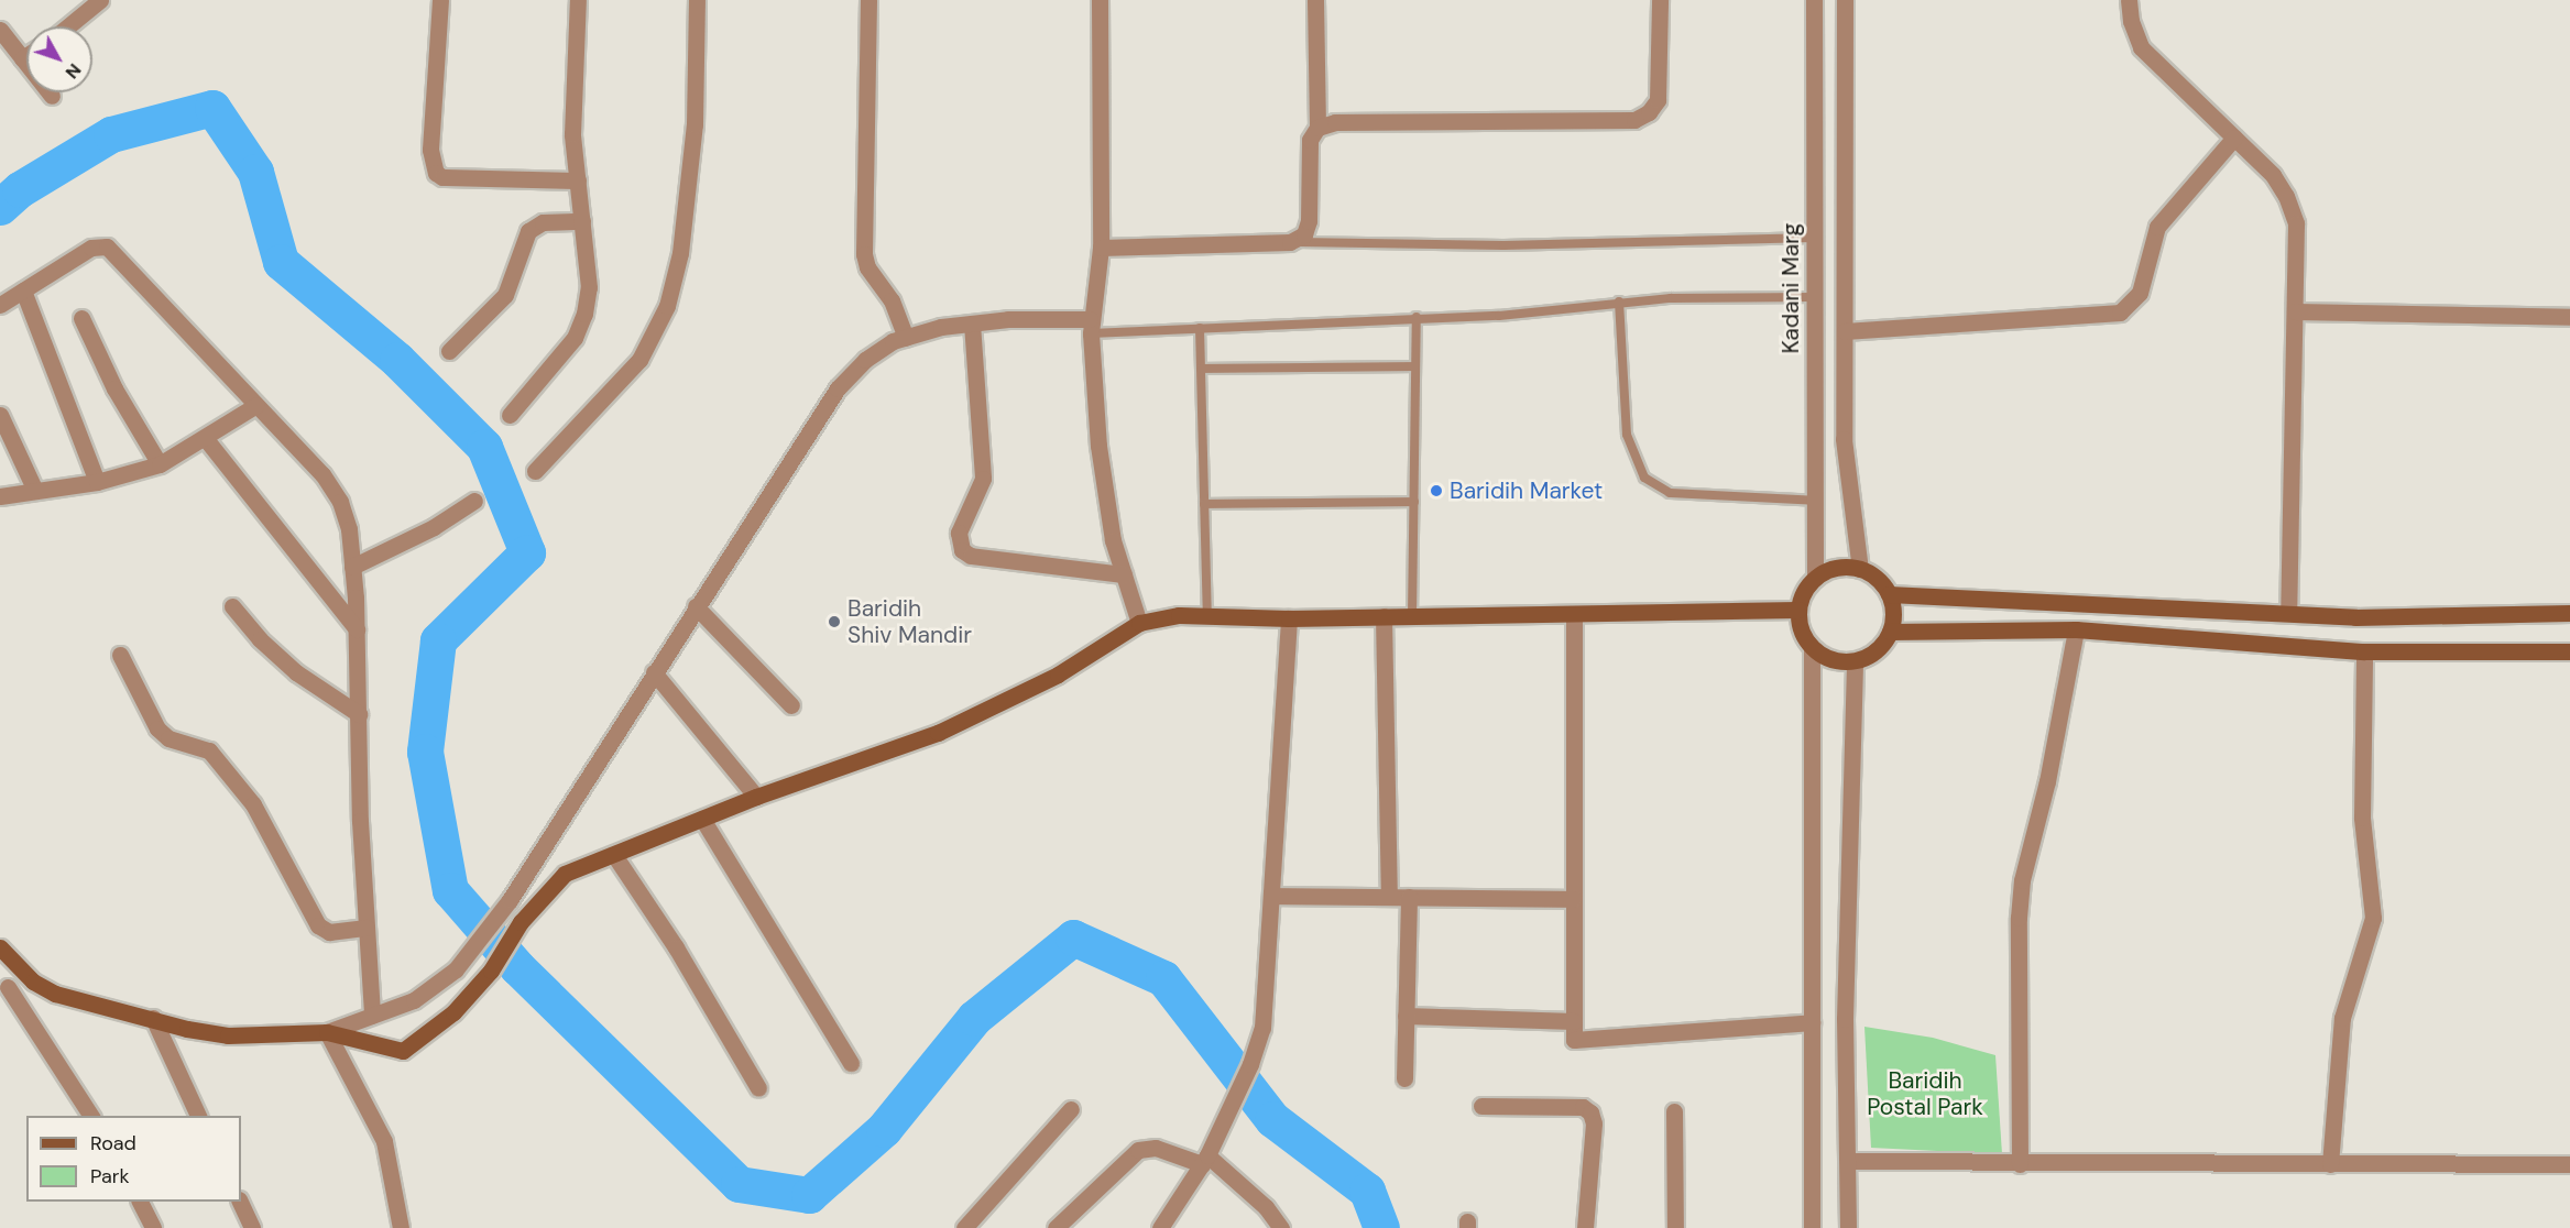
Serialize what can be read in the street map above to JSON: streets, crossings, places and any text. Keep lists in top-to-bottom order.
{
  "streets": {
    "street": ["Kadani Marg"]
  },
  "parks": ["Baridih Postal Park"],
  "places": ["Baridih Market", "Baridih Shiv Mandir"],
  "legend": ["Road", "Park"],
  "north": "bottom right"
}
